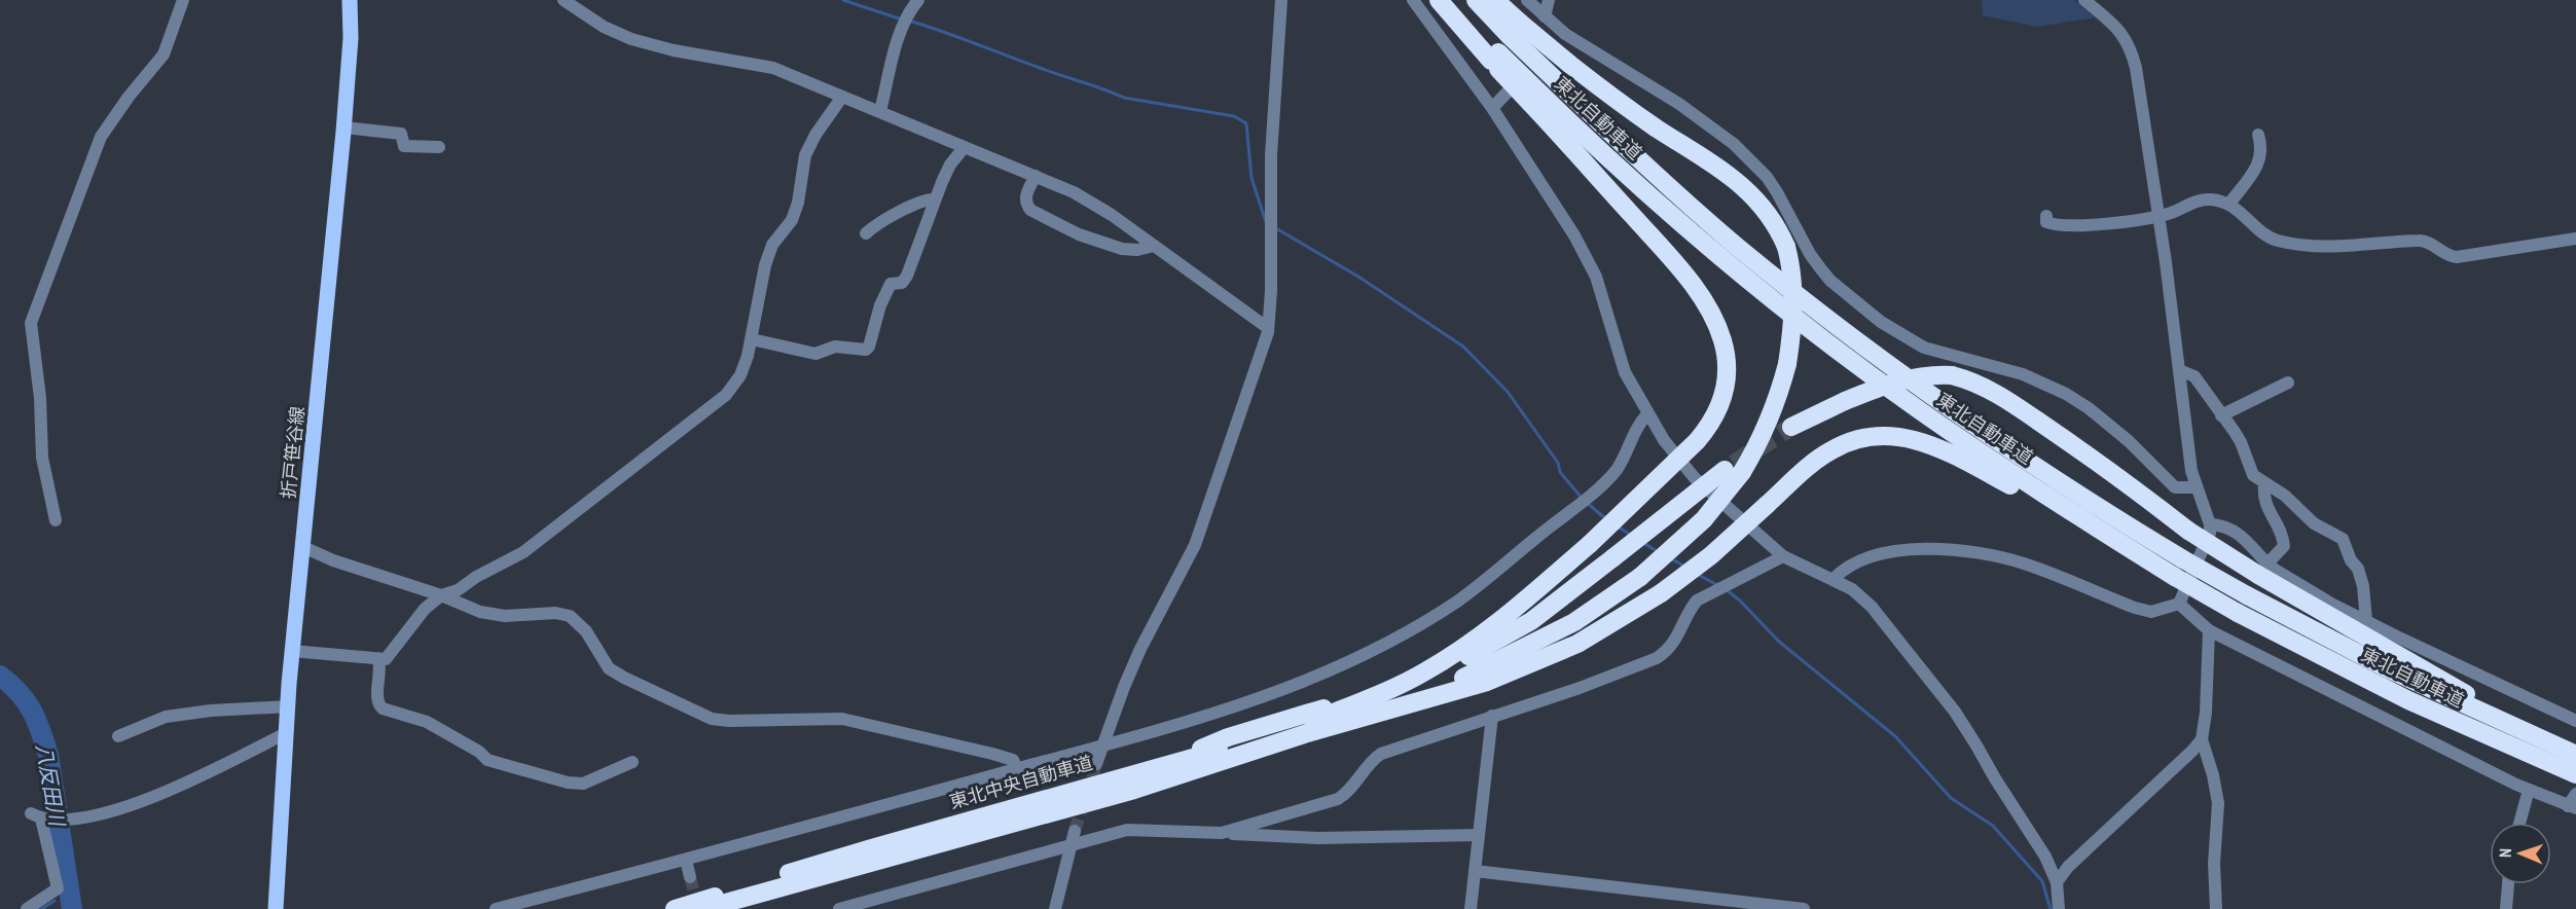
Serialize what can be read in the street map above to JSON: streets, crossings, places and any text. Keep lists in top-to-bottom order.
{
  "streets": {
    "highway": ["東北自動車道", "東北中央自動車道"],
    "main road": ["折戸笹谷線"]
  },
  "water": ["八反田川"],
  "north": "left"
}
